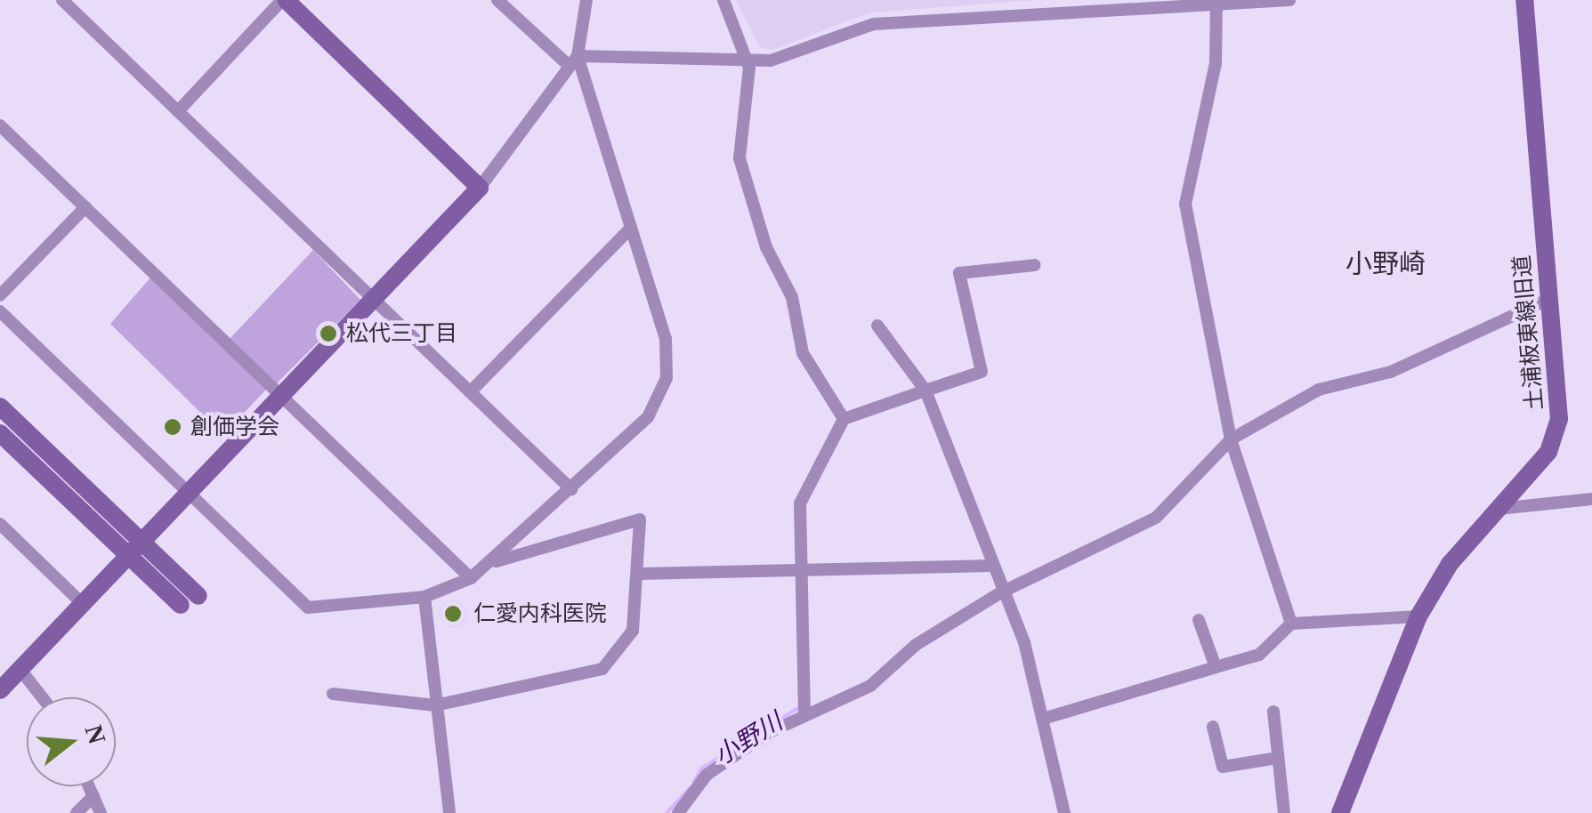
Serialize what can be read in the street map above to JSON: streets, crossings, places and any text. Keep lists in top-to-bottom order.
{
  "streets": {
    "street": ["土浦板東線旧道"]
  },
  "districts": ["小野崎"],
  "water": ["小野川"],
  "places": ["松代三丁目", "創価学会", "仁愛内科医院"],
  "north": "right"
}
